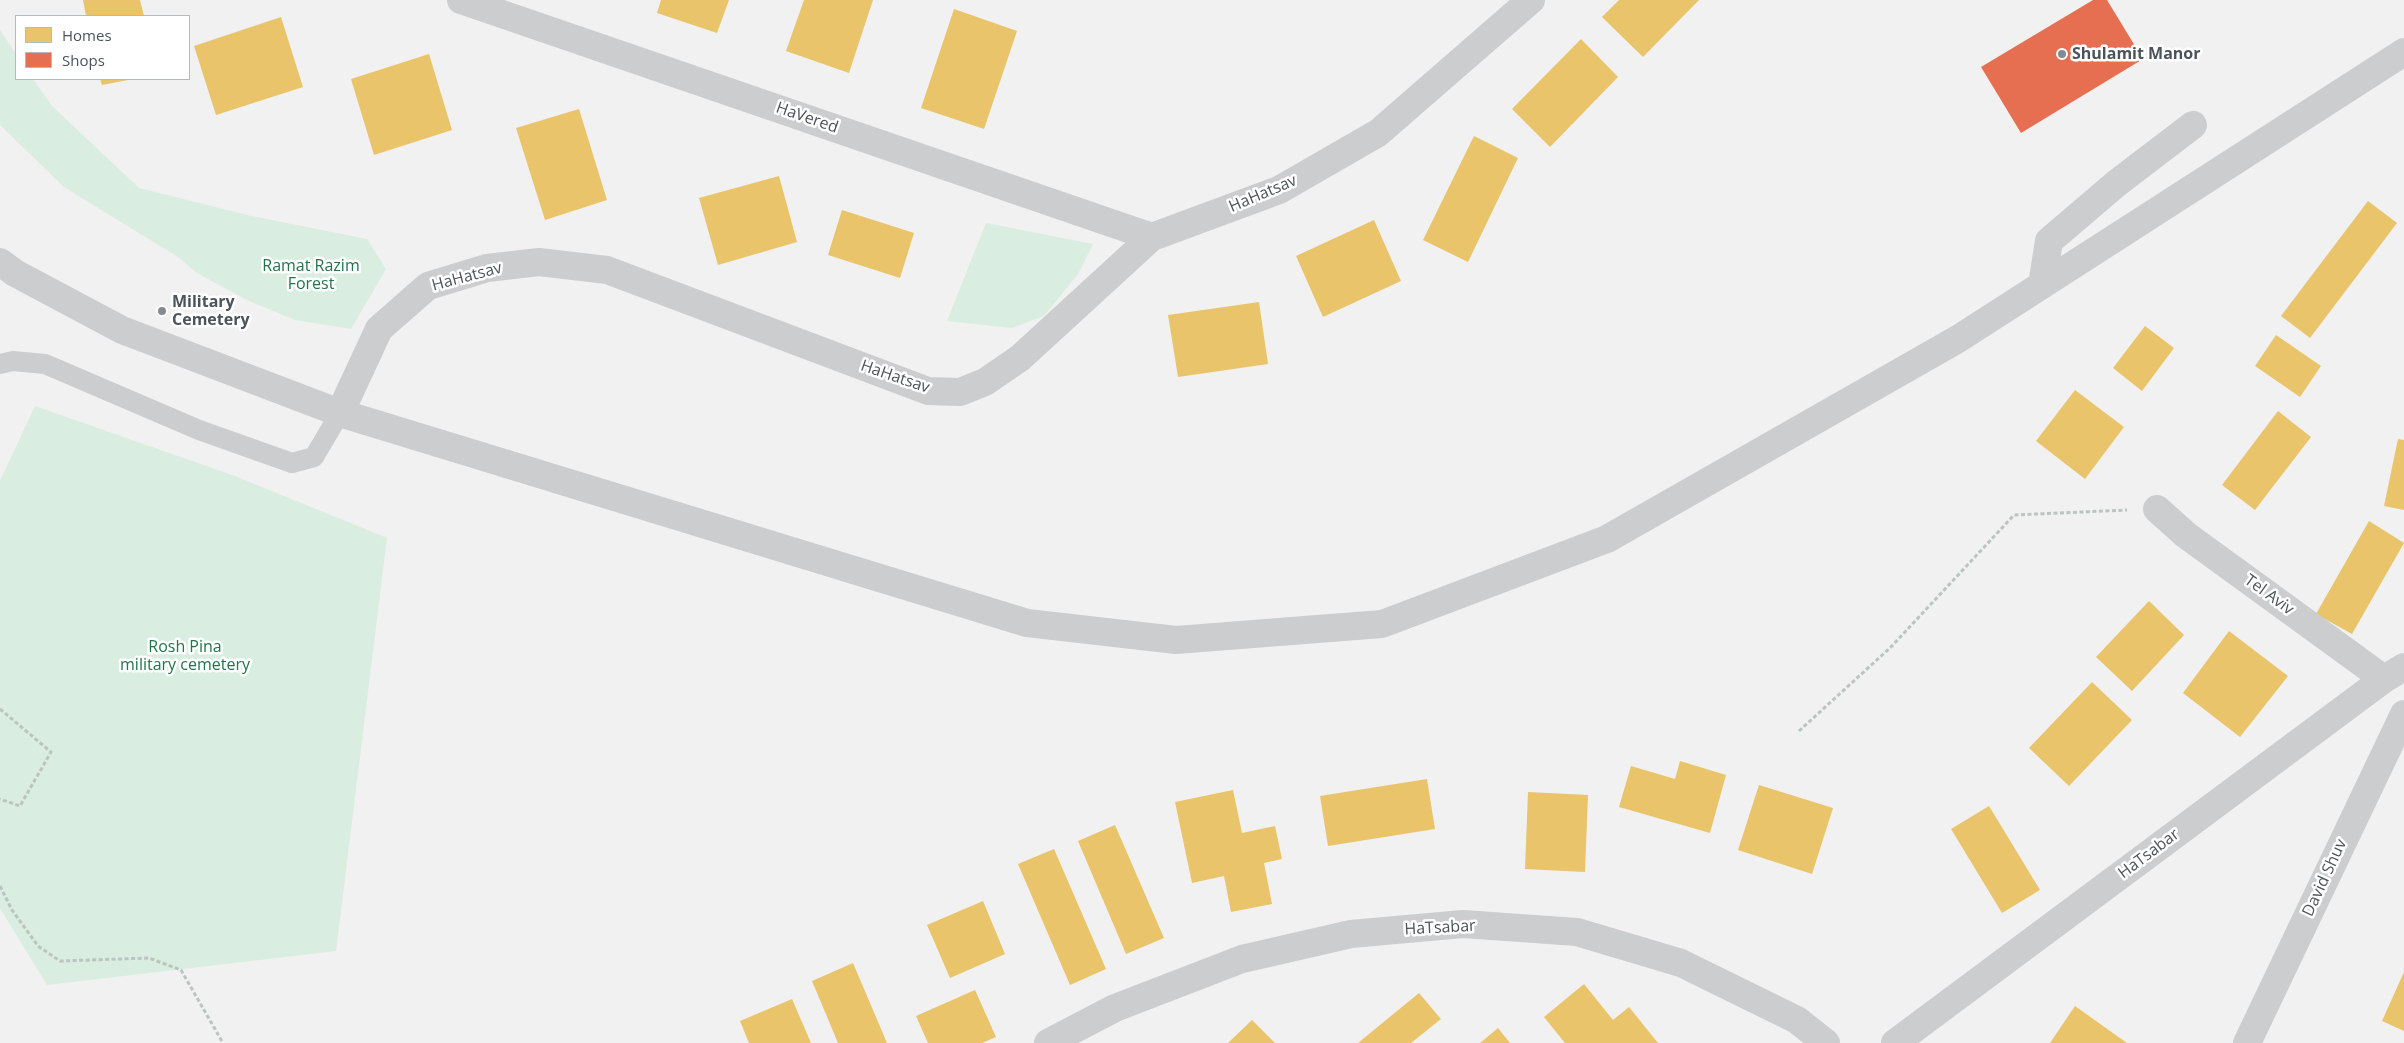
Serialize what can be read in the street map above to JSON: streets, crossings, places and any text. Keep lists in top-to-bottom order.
{
  "streets": {
    "street": [
      "HaVered",
      "HaHatsav",
      "Tel Aviv",
      "HaTsabar",
      "David Shuv"
    ]
  },
  "crossings": [
    ["HaVered", "HaHatsav"],
    ["Tel Aviv", "HaTsabar"]
  ],
  "parks": ["Ramat Razim Forest", "Rosh Pina military cemetery"],
  "places": ["Shulamit Manor", "Military Cemetery"],
  "legend": ["Homes", "Shops"]
}
